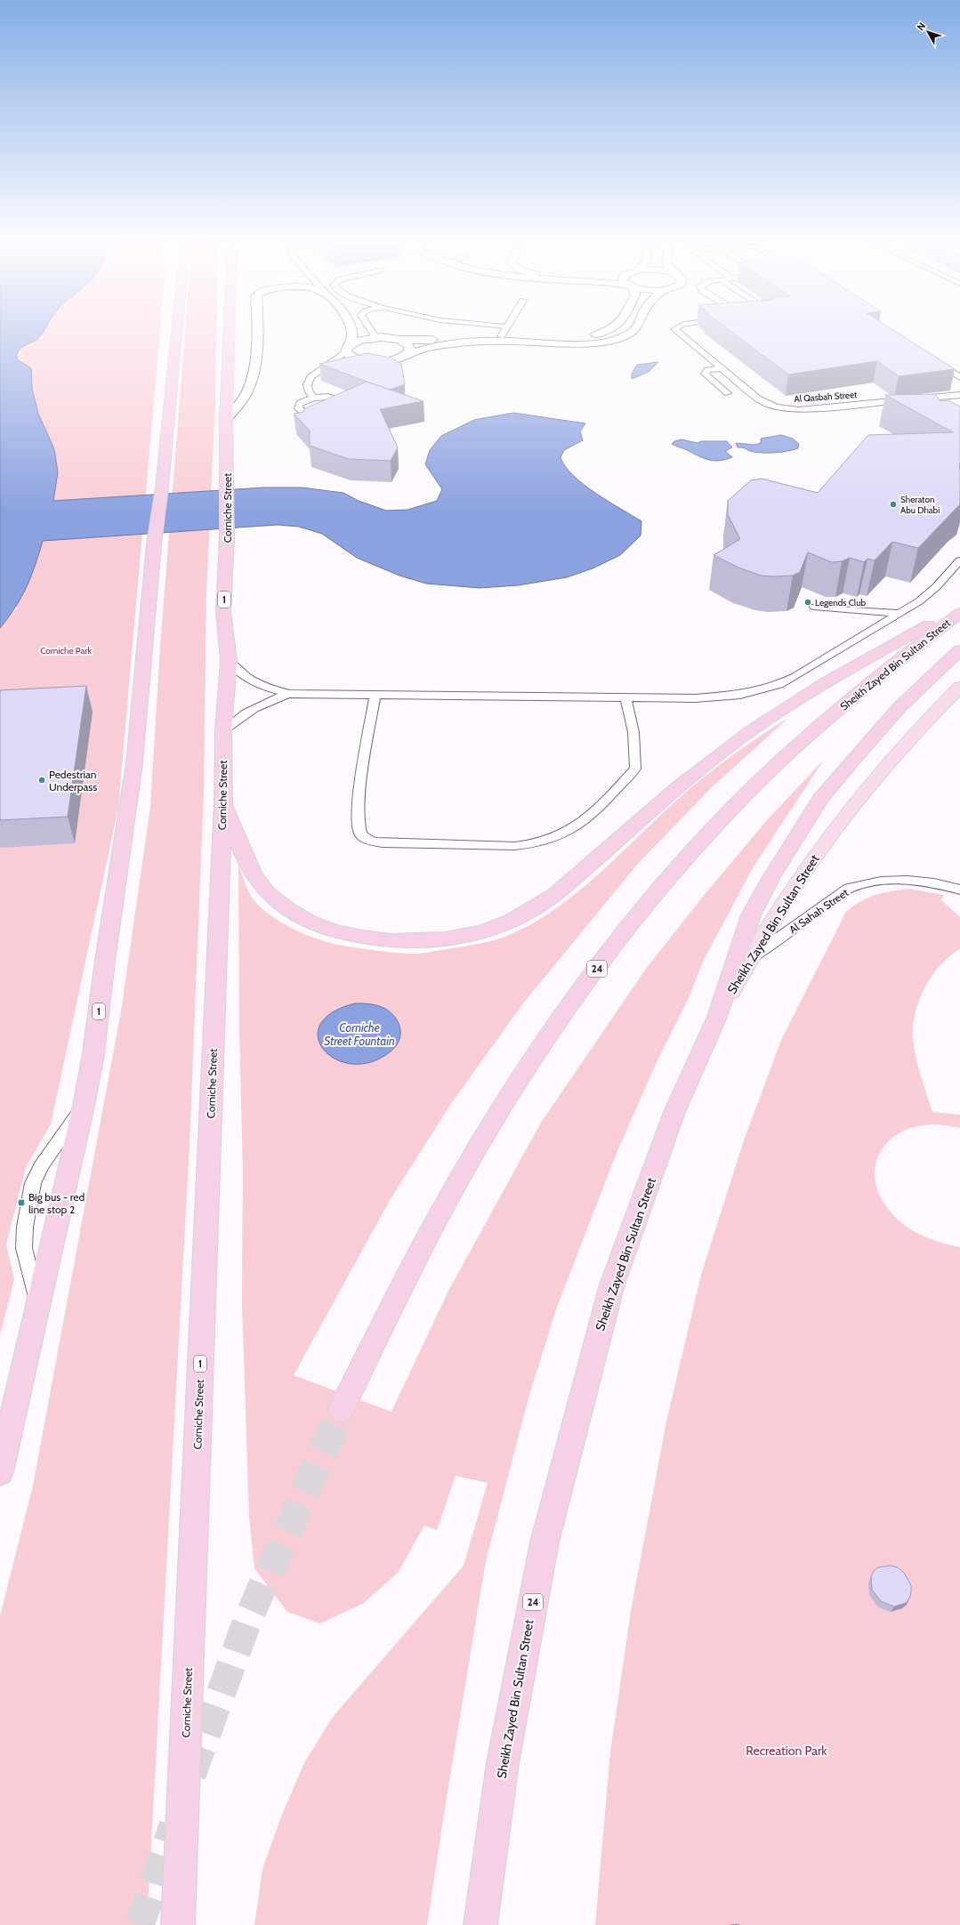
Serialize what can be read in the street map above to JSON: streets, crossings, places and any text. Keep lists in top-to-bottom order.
{
  "streets": {
    "highway": [
      "Corniche Street",
      "1",
      "Sheikh Zayed Bin Sultan Street",
      "24"
    ],
    "lane": ["Al Qasbah Street", "Al Sahah Street"]
  },
  "crossings": [
    ["Sheikh Zayed Bin Sultan Street", "Al Sahah Street"]
  ],
  "water": ["Corniche Street Fountain"],
  "parks": ["Corniche Park", "Recreation Park"],
  "places": {
    "other": ["Sheraton Abu Dhabi", "Legends Club", "Pedestrian Underpass"],
    "transit": ["Big bus - red line stop 2"]
  },
  "north": "top left"
}
